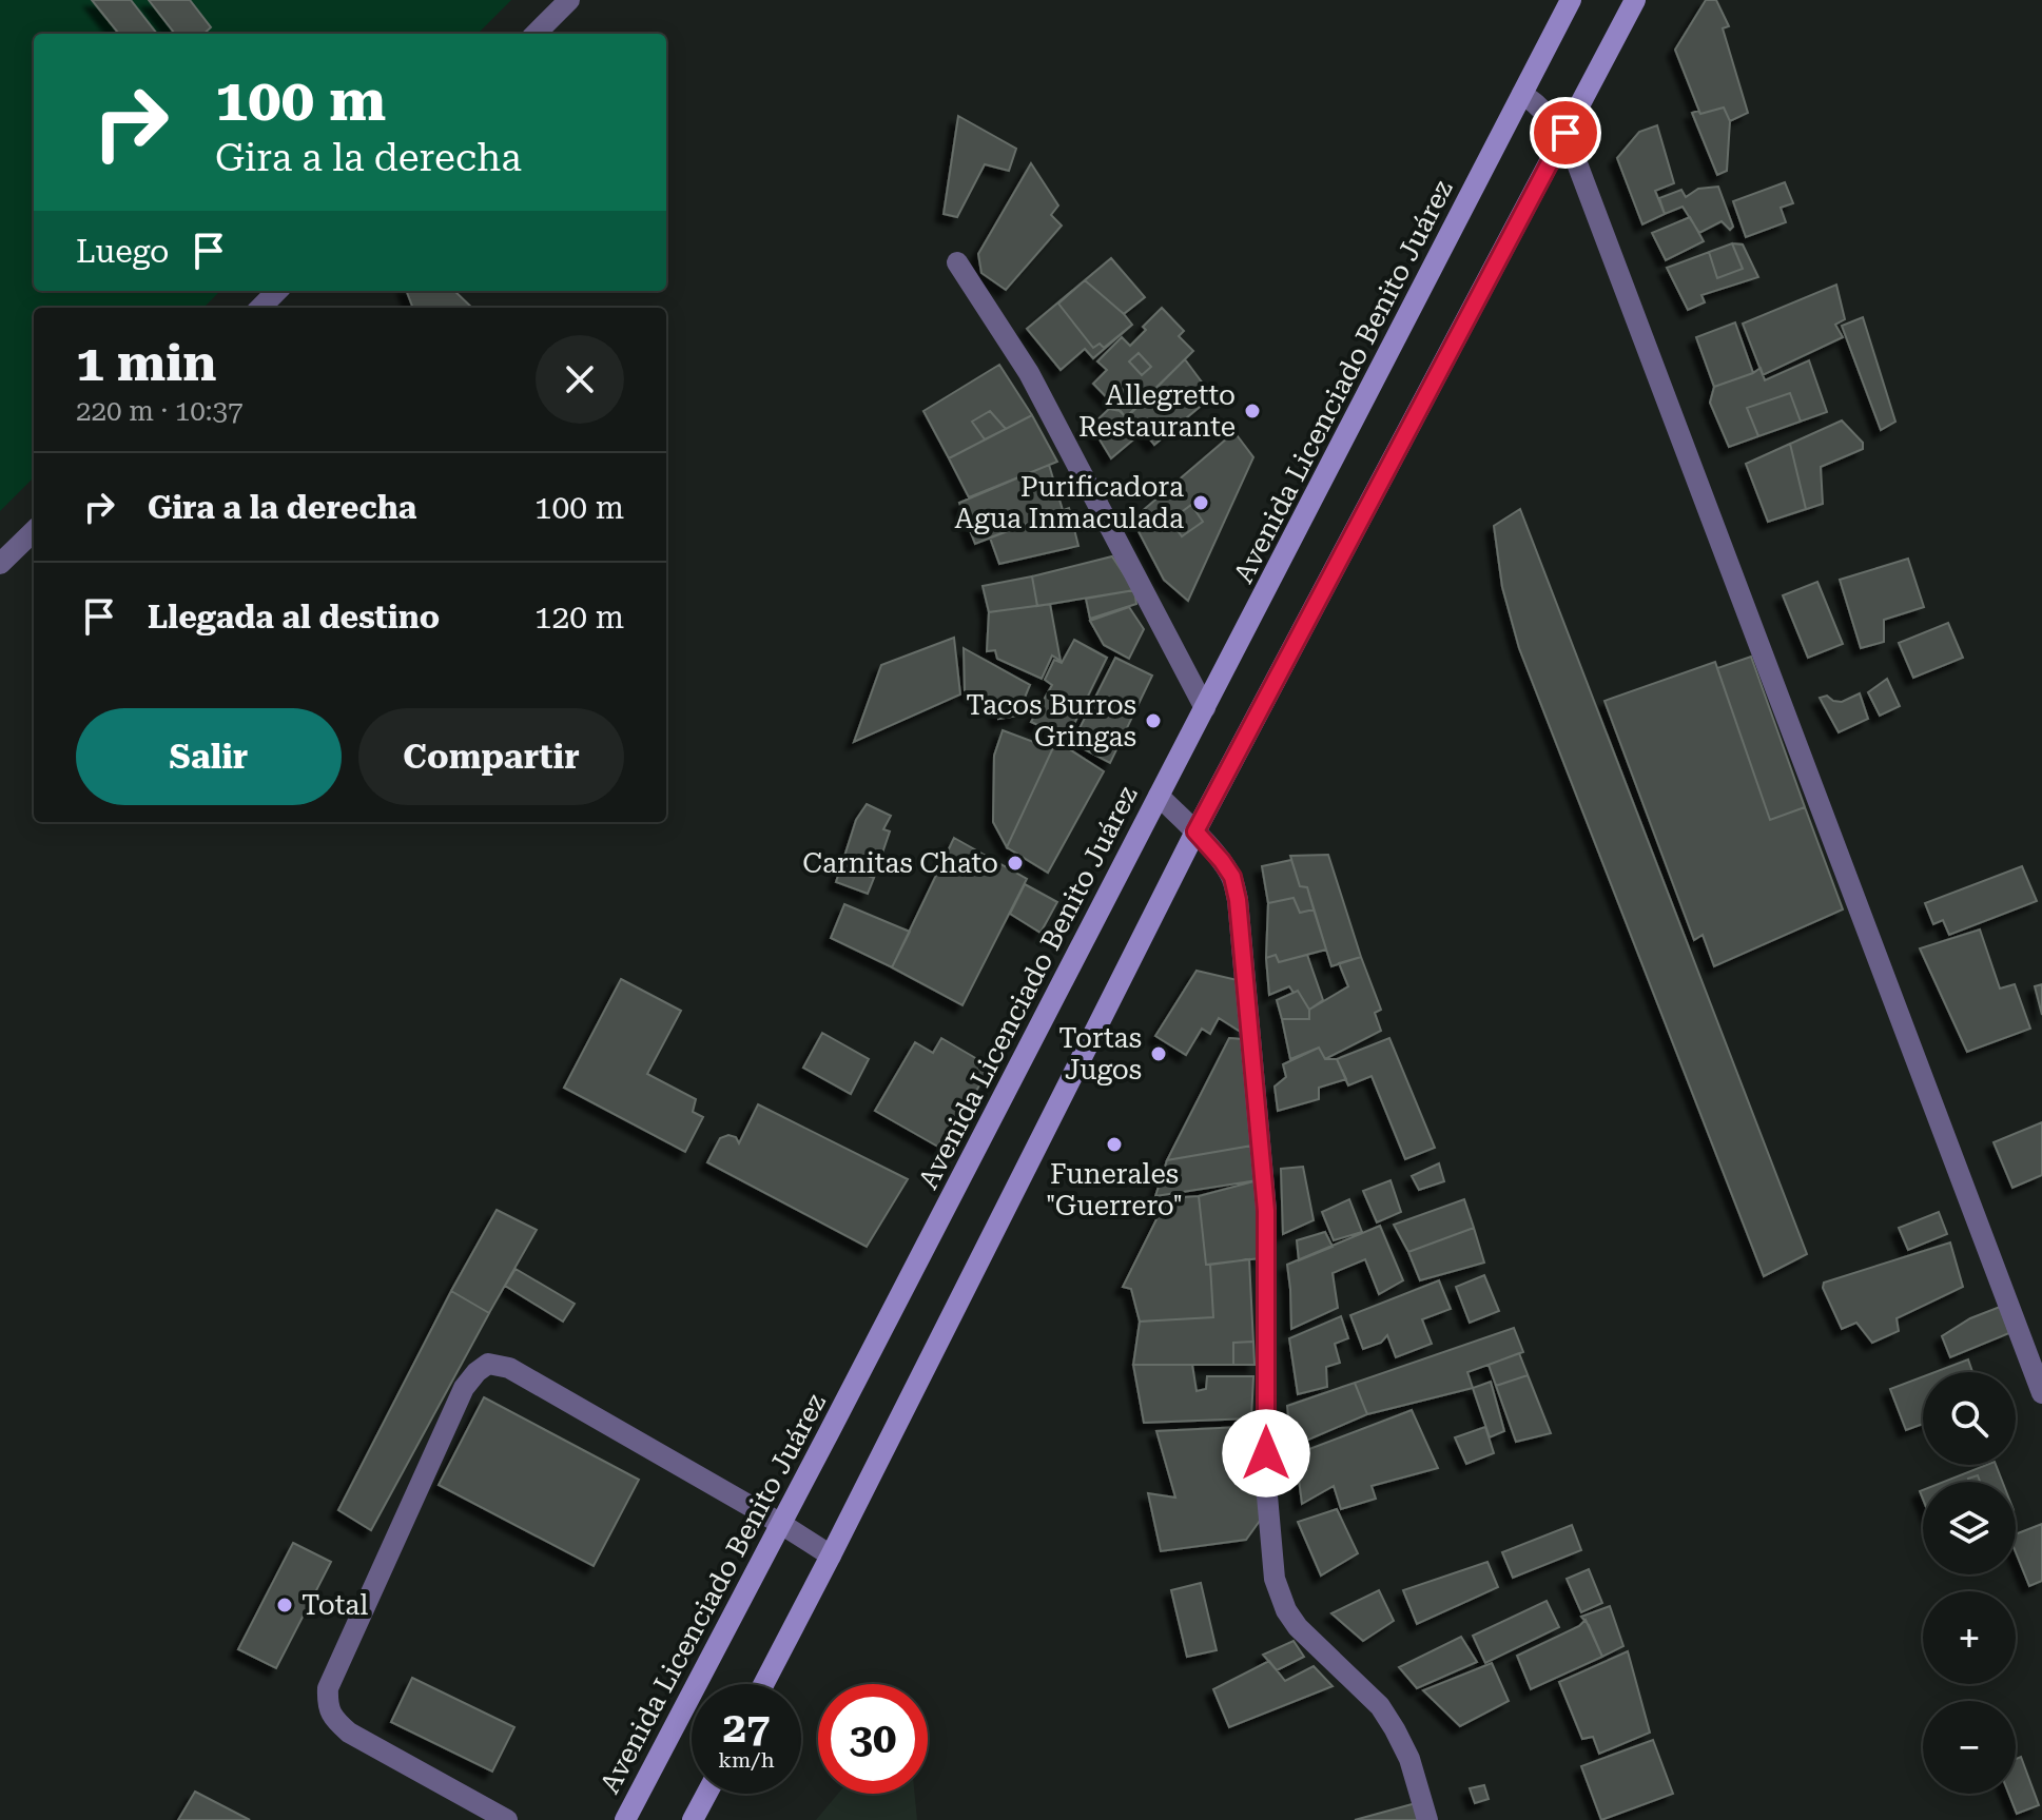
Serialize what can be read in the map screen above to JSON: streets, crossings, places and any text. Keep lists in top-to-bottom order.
{
  "streets": {
    "main road": ["Avenida Licenciado Benito Juárez"]
  },
  "places": [
    "Allegretto Restaurante",
    "Purificadora Agua Inmaculada",
    "Tacos Burros Gringas",
    "Carnitas Chato",
    "Tortas Jugos",
    "Funerales \"Guerrero\"",
    "Total"
  ],
  "page": {
    "turn": ["100 m", "Gira a la derecha"],
    "then": "Luego",
    "heading": ["1 min", "220 m · 10:37"],
    "list": [
      {
        "name": "Gira a la derecha",
        "value": "100 m"
      },
      {
        "name": "Llegada al destino",
        "value": "120 m"
      }
    ],
    "buttons": ["Salir", "Compartir"],
    "map_buttons": ["+", "−"],
    "speed": "27 km/h",
    "limit": "30"
  }
}
